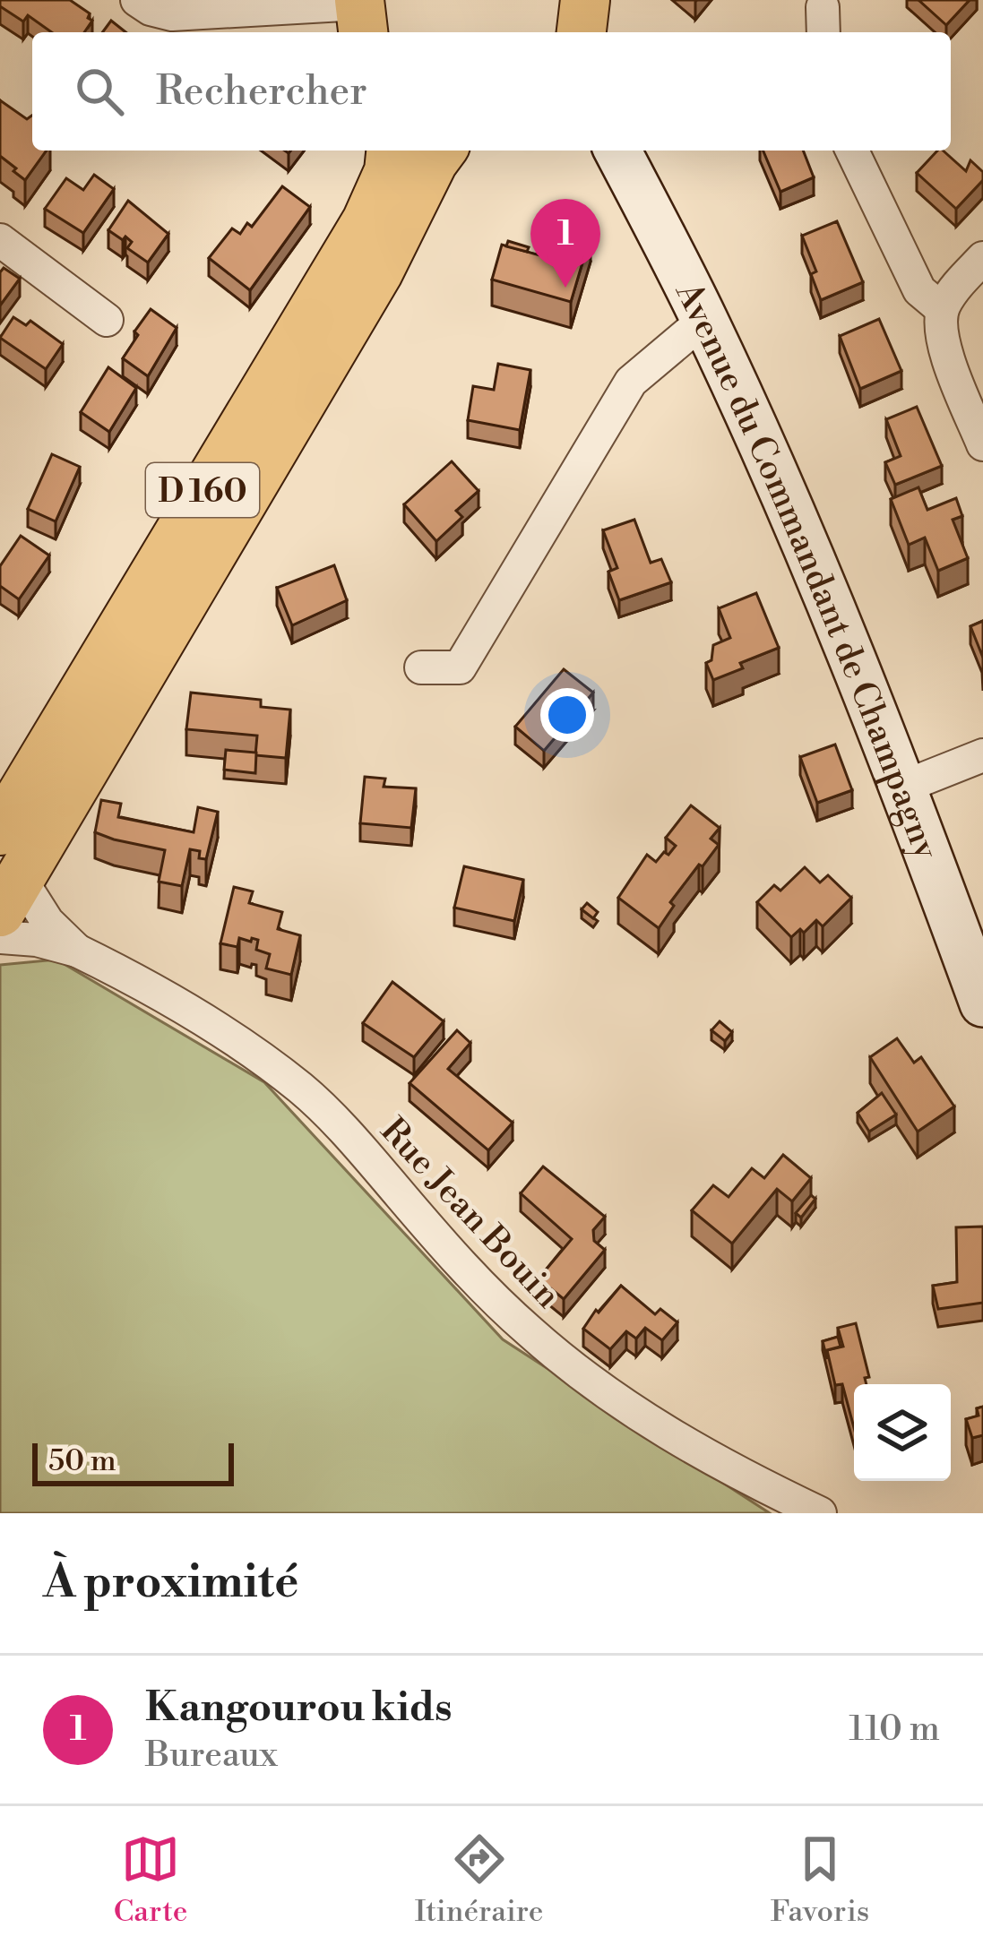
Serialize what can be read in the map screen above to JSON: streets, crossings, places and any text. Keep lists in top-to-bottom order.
{
  "streets": {
    "main road": ["D 160", "Avenue du Commandant de Champagny"],
    "street": ["Rue Jean Bouin"]
  },
  "crossings": [
    ["D 160", "Rue Jean Bouin"]
  ],
  "scale_bar": "50 m",
  "page": {
    "search": "Rechercher",
    "pins": "1",
    "scale": "50 m",
    "heading": "À proximité",
    "list": [
      {
        "mark": "1",
        "name": "Kangourou kids",
        "note": "Bureaux",
        "value": "110 m"
      }
    ],
    "nav": ["Carte", "Itinéraire", "Favoris"]
  }
}
